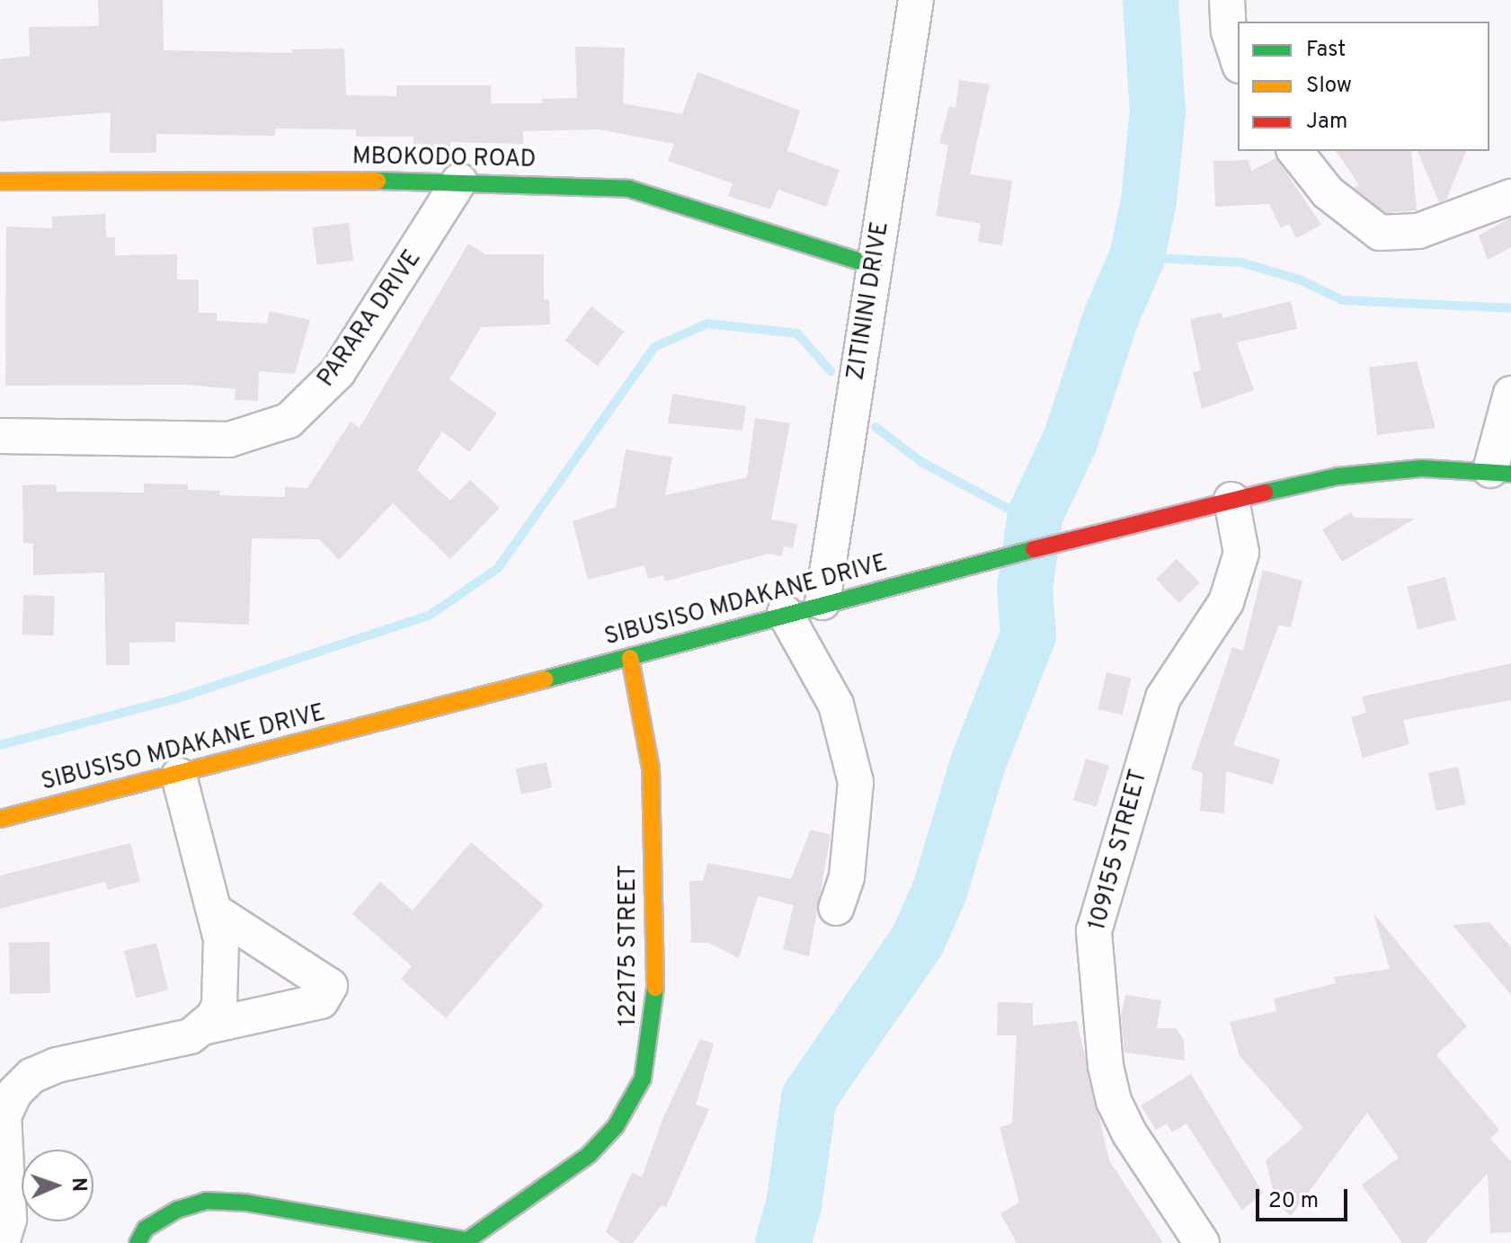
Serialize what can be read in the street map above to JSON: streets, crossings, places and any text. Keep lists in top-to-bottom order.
{
  "streets": {
    "street": [
      "MBOKODO ROAD",
      "ZITININI DRIVE",
      "PARARA DRIVE",
      "SIBUSISO MDAKANE DRIVE",
      "109155 STREET",
      "122175 STREET"
    ]
  },
  "crossings": [
    ["MBOKODO ROAD", "ZITININI DRIVE"],
    ["MBOKODO ROAD", "PARARA DRIVE"],
    ["ZITININI DRIVE", "SIBUSISO MDAKANE DRIVE"],
    ["SIBUSISO MDAKANE DRIVE", "109155 STREET"],
    ["SIBUSISO MDAKANE DRIVE", "122175 STREET"]
  ],
  "legend": ["Fast", "Slow", "Jam"],
  "scale_bar": "20 m",
  "north": "right"
}
